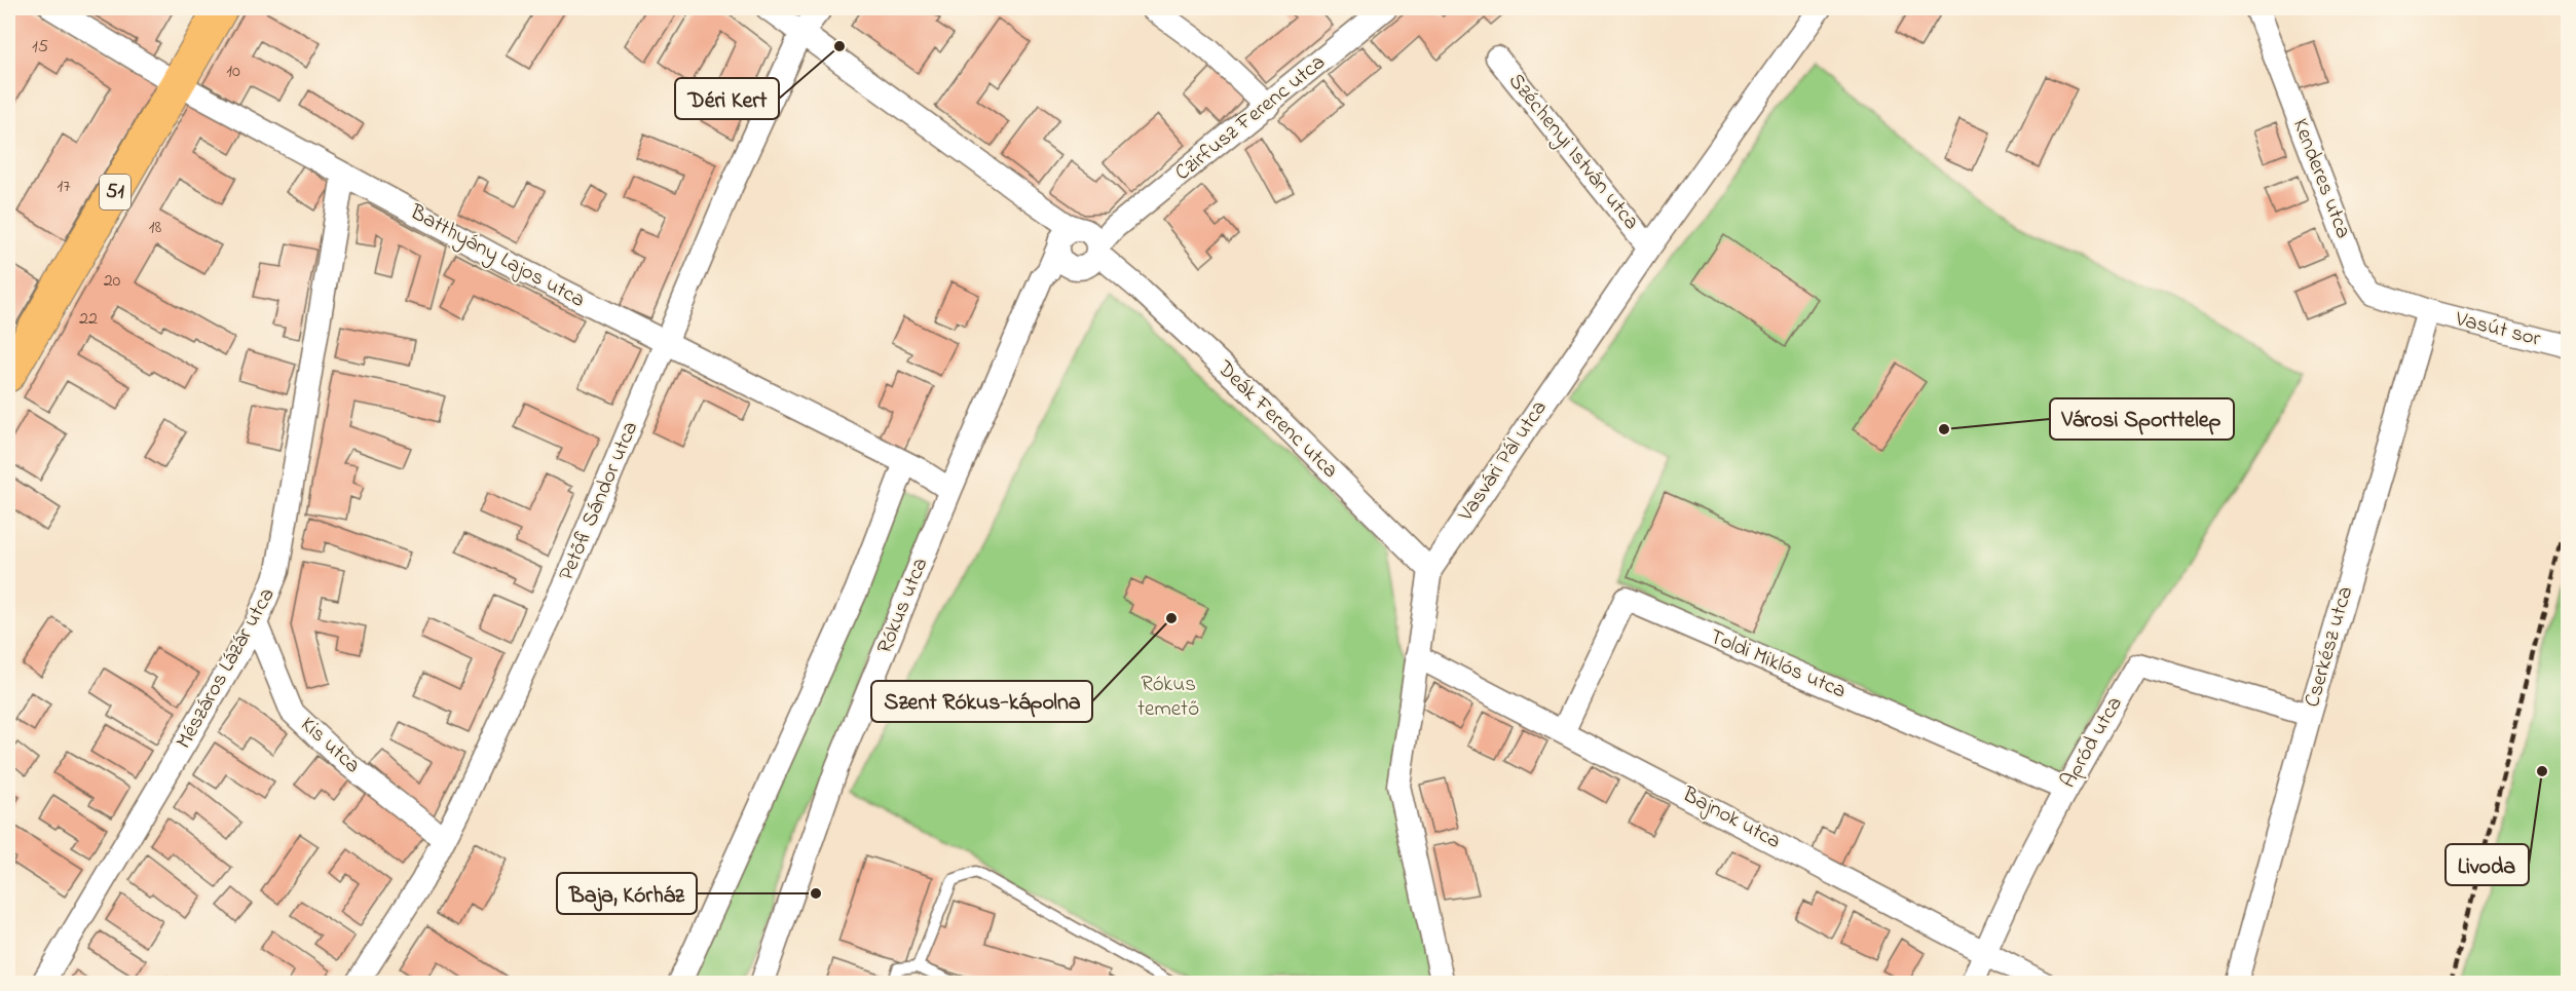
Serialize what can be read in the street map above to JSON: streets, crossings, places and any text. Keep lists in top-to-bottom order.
{
  "streets": {
    "main road": ["51"],
    "street": [
      "Czirfusz Ferenc utca",
      "Széchenyi István utca",
      "Kenderes utca",
      "Batthyány Lajos utca",
      "Vasút sor",
      "Deák Ferenc utca",
      "Vasvári Pál utca",
      "Petőfi Sándor utca",
      "Rókus utca",
      "Cserkész utca",
      "Toldi Miklós utca",
      "Mészáros Lázár utca",
      "Apród utca",
      "Kis utca",
      "Bajnok utca"
    ]
  },
  "crossings": [
    ["Czirfusz Ferenc utca", "Deák Ferenc utca"],
    ["Széchenyi István utca", "Vasvári Pál utca"],
    ["Kenderes utca", "Vasút sor"],
    ["Kenderes utca", "Cserkész utca"],
    ["51", "Batthyány Lajos utca"],
    ["Batthyány Lajos utca", "Petőfi Sándor utca"],
    ["Batthyány Lajos utca", "Rókus utca"],
    ["Batthyány Lajos utca", "Mészáros Lázár utca"],
    ["Vasút sor", "Cserkész utca"],
    ["Deák Ferenc utca", "Vasvári Pál utca"],
    ["Vasvári Pál utca", "Bajnok utca"],
    ["Petőfi Sándor utca", "Kis utca"],
    ["Cserkész utca", "Apród utca"],
    ["Toldi Miklós utca", "Apród utca"],
    ["Toldi Miklós utca", "Bajnok utca"],
    ["Mészáros Lázár utca", "Kis utca"],
    ["Apród utca", "Bajnok utca"]
  ],
  "parks": ["Rókus temető"],
  "places": [
    "Déri Kert",
    "Városi Sporttelep",
    "Szent Rókus-kápolna",
    "Livoda",
    "Baja, Kórház"
  ],
  "house_numbers": [
    "15",
    "10",
    "17",
    "18",
    "20",
    "22"
  ]
}
